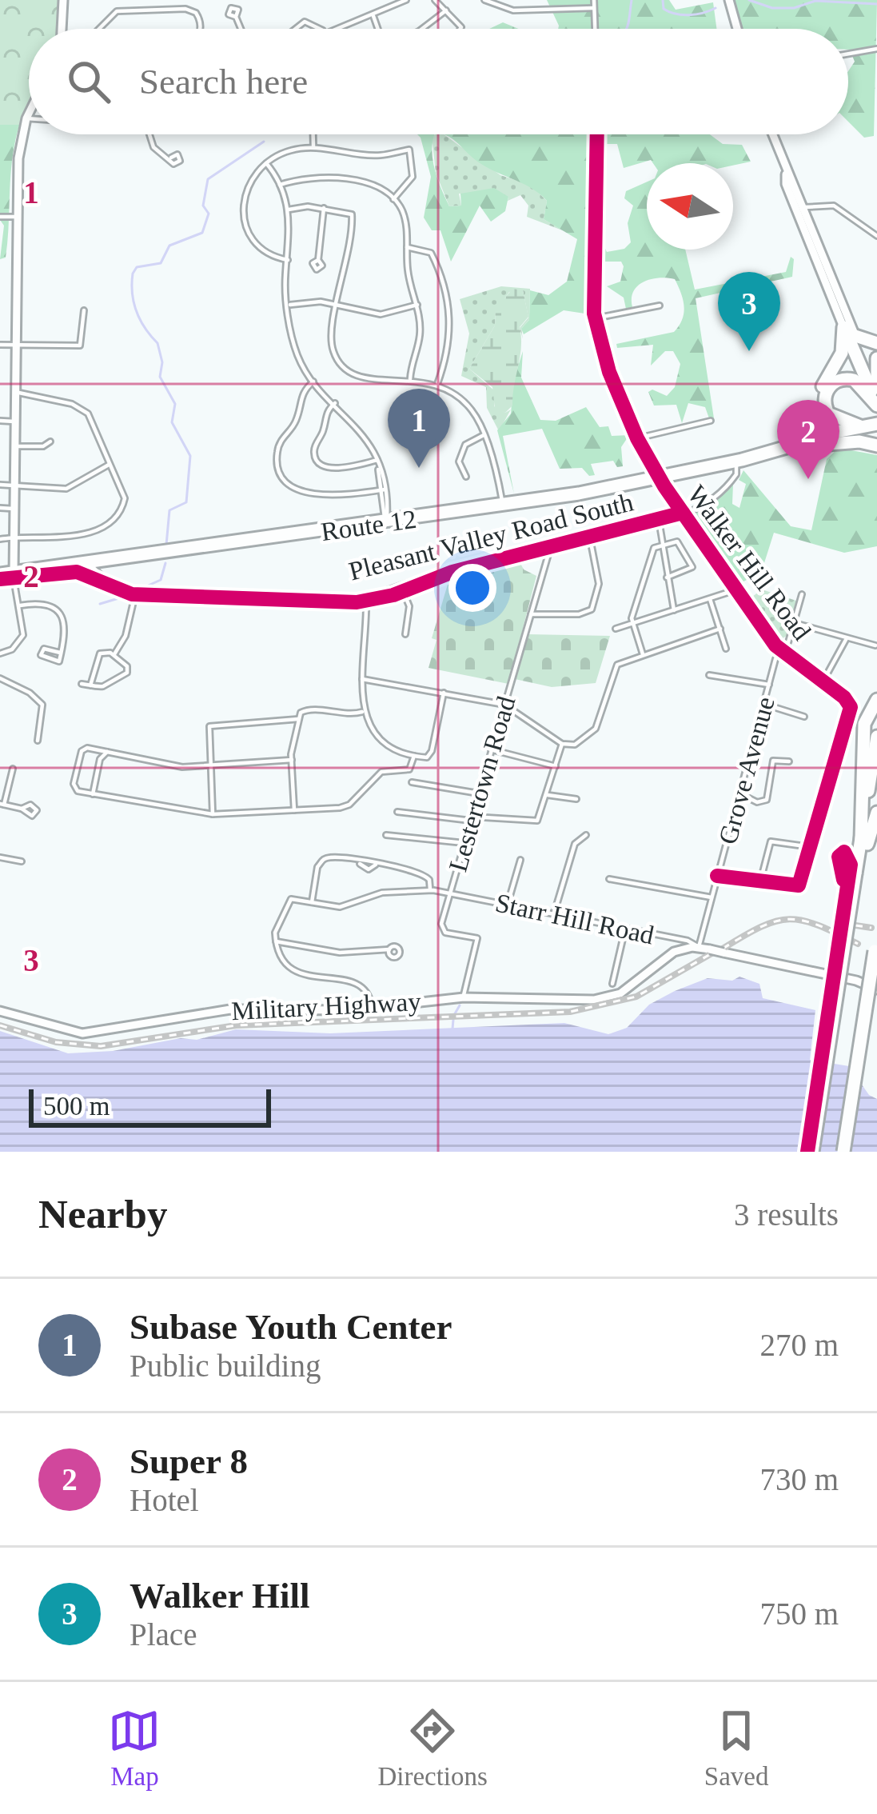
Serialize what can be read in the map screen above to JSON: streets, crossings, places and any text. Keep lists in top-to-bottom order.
{
  "streets": {
    "highway": ["Route 12"],
    "street": [
      "Pleasant Valley Road South",
      "Walker Hill Road",
      "Grove Avenue",
      "Lestertown Road",
      "Starr Hill Road",
      "Military Highway"
    ]
  },
  "crossings": [
    ["Route 12", "Pleasant Valley Road South"],
    ["Route 12", "Walker Hill Road"],
    ["Pleasant Valley Road South", "Walker Hill Road"],
    ["Pleasant Valley Road South", "Lestertown Road"],
    ["Walker Hill Road", "Grove Avenue"],
    ["Grove Avenue", "Starr Hill Road"],
    ["Grove Avenue", "Military Highway"],
    ["Lestertown Road", "Starr Hill Road"],
    ["Lestertown Road", "Military Highway"],
    ["Starr Hill Road", "Military Highway"]
  ],
  "scale_bar": "500 m",
  "north": "left",
  "page": {
    "search": "Search here",
    "pins": ["3", "1", "2"],
    "scale": "500 m",
    "heading": ["Nearby", "3 results"],
    "list": [
      {
        "mark": "1",
        "name": "Subase Youth Center",
        "note": "Public building",
        "value": "270 m"
      },
      {
        "mark": "2",
        "name": "Super 8",
        "note": "Hotel",
        "value": "730 m"
      },
      {
        "mark": "3",
        "name": "Walker Hill",
        "note": "Place",
        "value": "750 m"
      }
    ],
    "nav": ["Map", "Directions", "Saved"]
  },
  "grid": {
    "rows": ["1", "2", "3"]
  }
}
